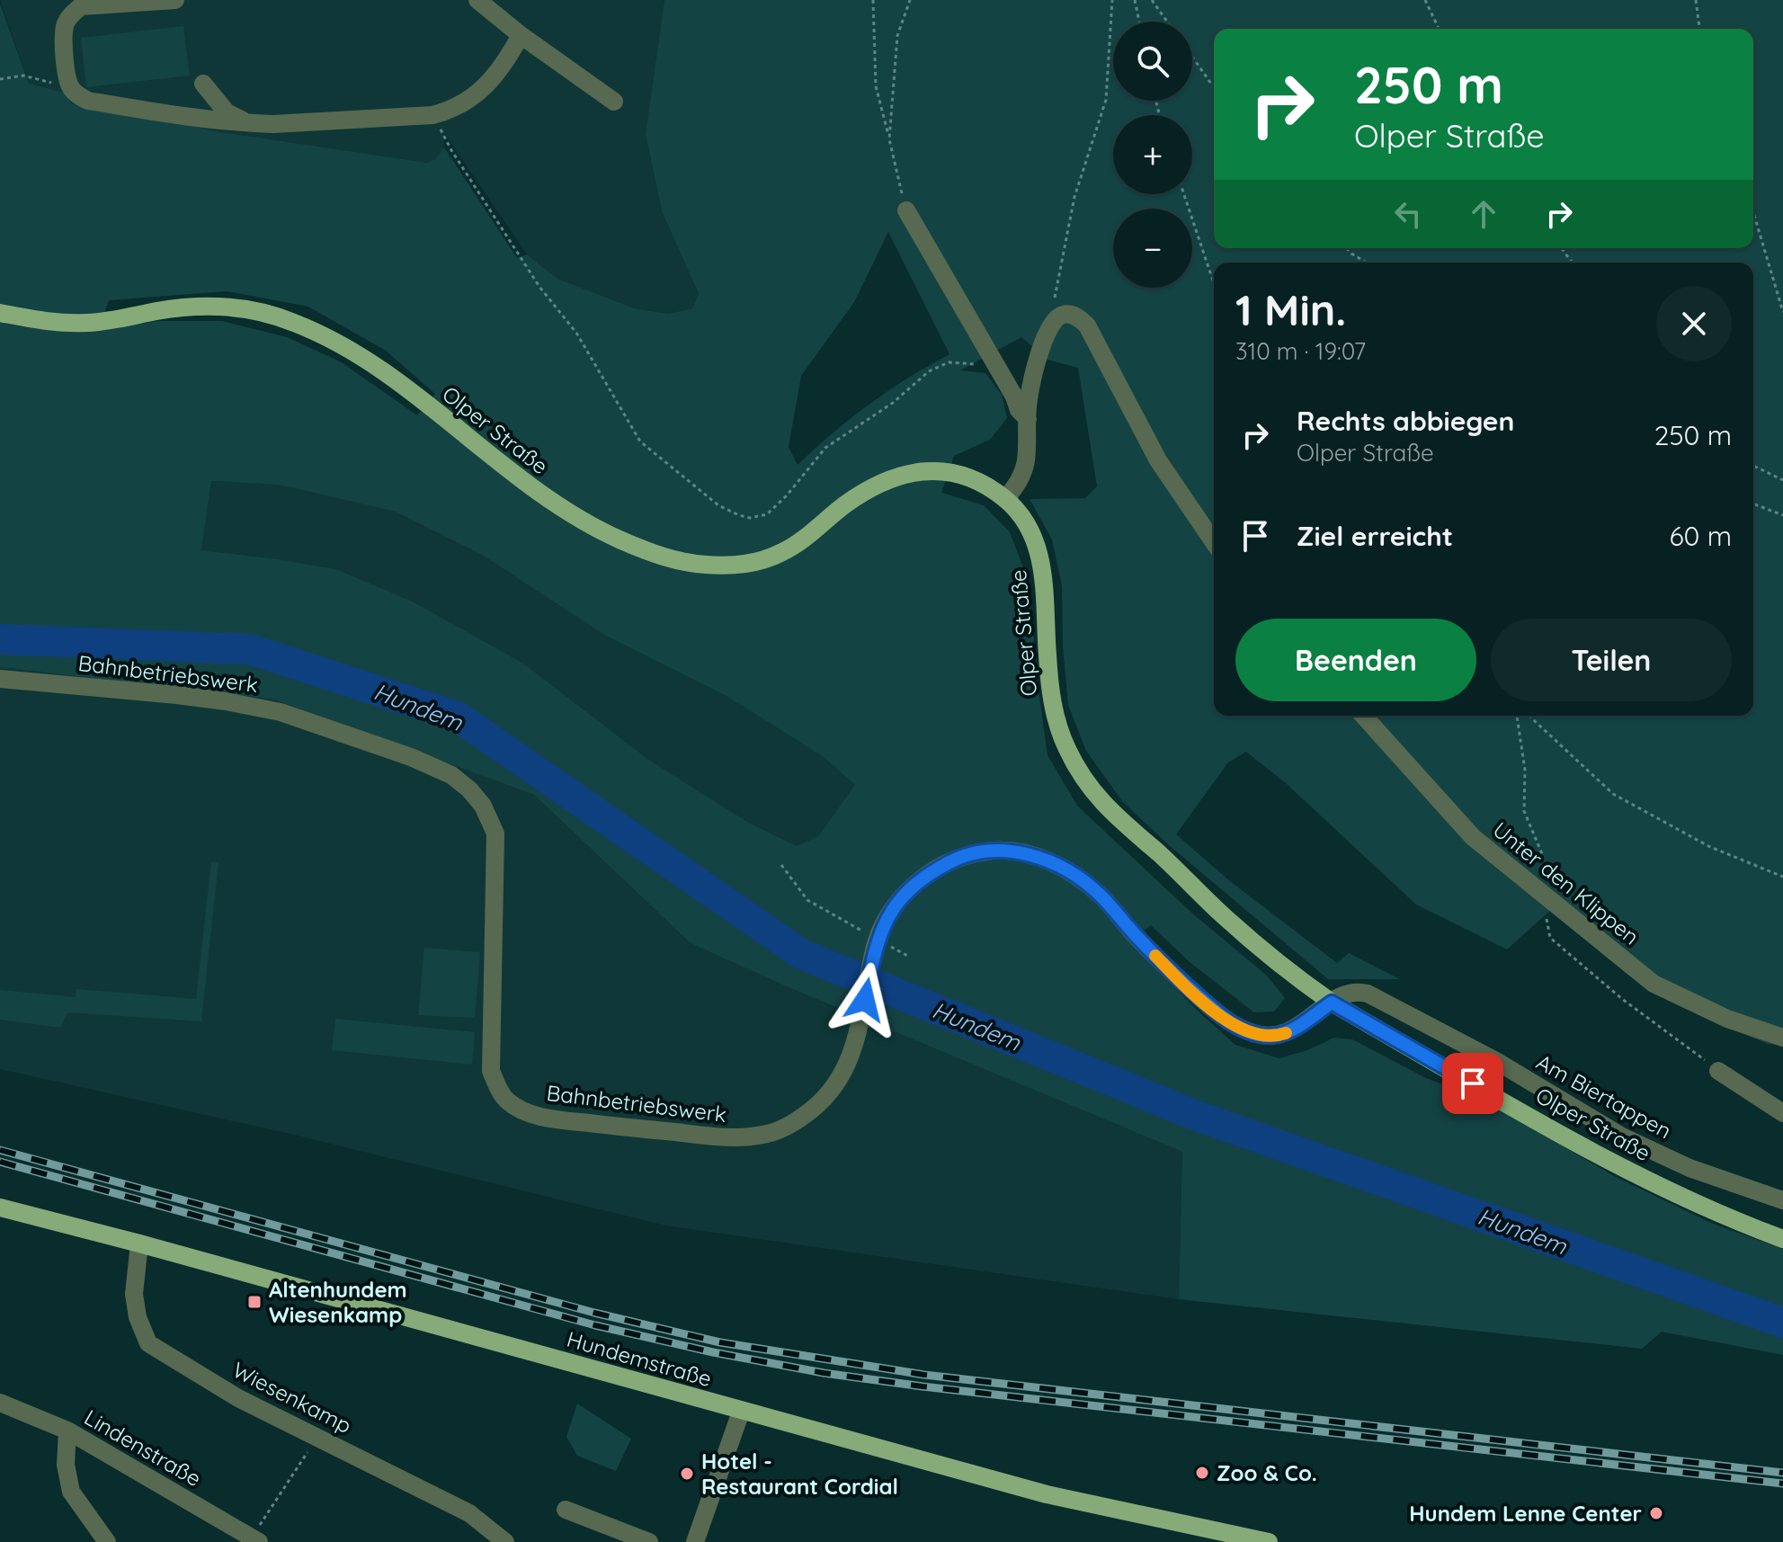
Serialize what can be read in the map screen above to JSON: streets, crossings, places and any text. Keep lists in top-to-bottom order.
{
  "streets": {
    "main road": ["Olper Straße", "Hundemstraße"],
    "street": [
      "Bahnbetriebswerk",
      "Unter den Klippen",
      "Am Biertappen",
      "Wiesenkamp",
      "Lindenstraße"
    ]
  },
  "crossings": [
    ["Olper Straße", "Bahnbetriebswerk"],
    ["Olper Straße", "Am Biertappen"],
    ["Bahnbetriebswerk", "Am Biertappen"],
    ["Hundemstraße", "Wiesenkamp"]
  ],
  "water": ["Hundem"],
  "places": {
    "transit": ["Altenhundem Wiesenkamp"],
    "other": ["Zoo & Co.", "Hotel - Restaurant Cordial", "Hundem Lenne Center"]
  },
  "page": {
    "map_buttons": ["+", "−"],
    "turn": ["250 m", "Olper Straße"],
    "heading": ["1 Min.", "310 m · 19:07"],
    "list": [
      {
        "name": "Rechts abbiegen",
        "note": "Olper Straße",
        "value": "250 m"
      },
      {
        "name": "Ziel erreicht",
        "value": "60 m"
      }
    ],
    "buttons": ["Beenden", "Teilen"]
  }
}
